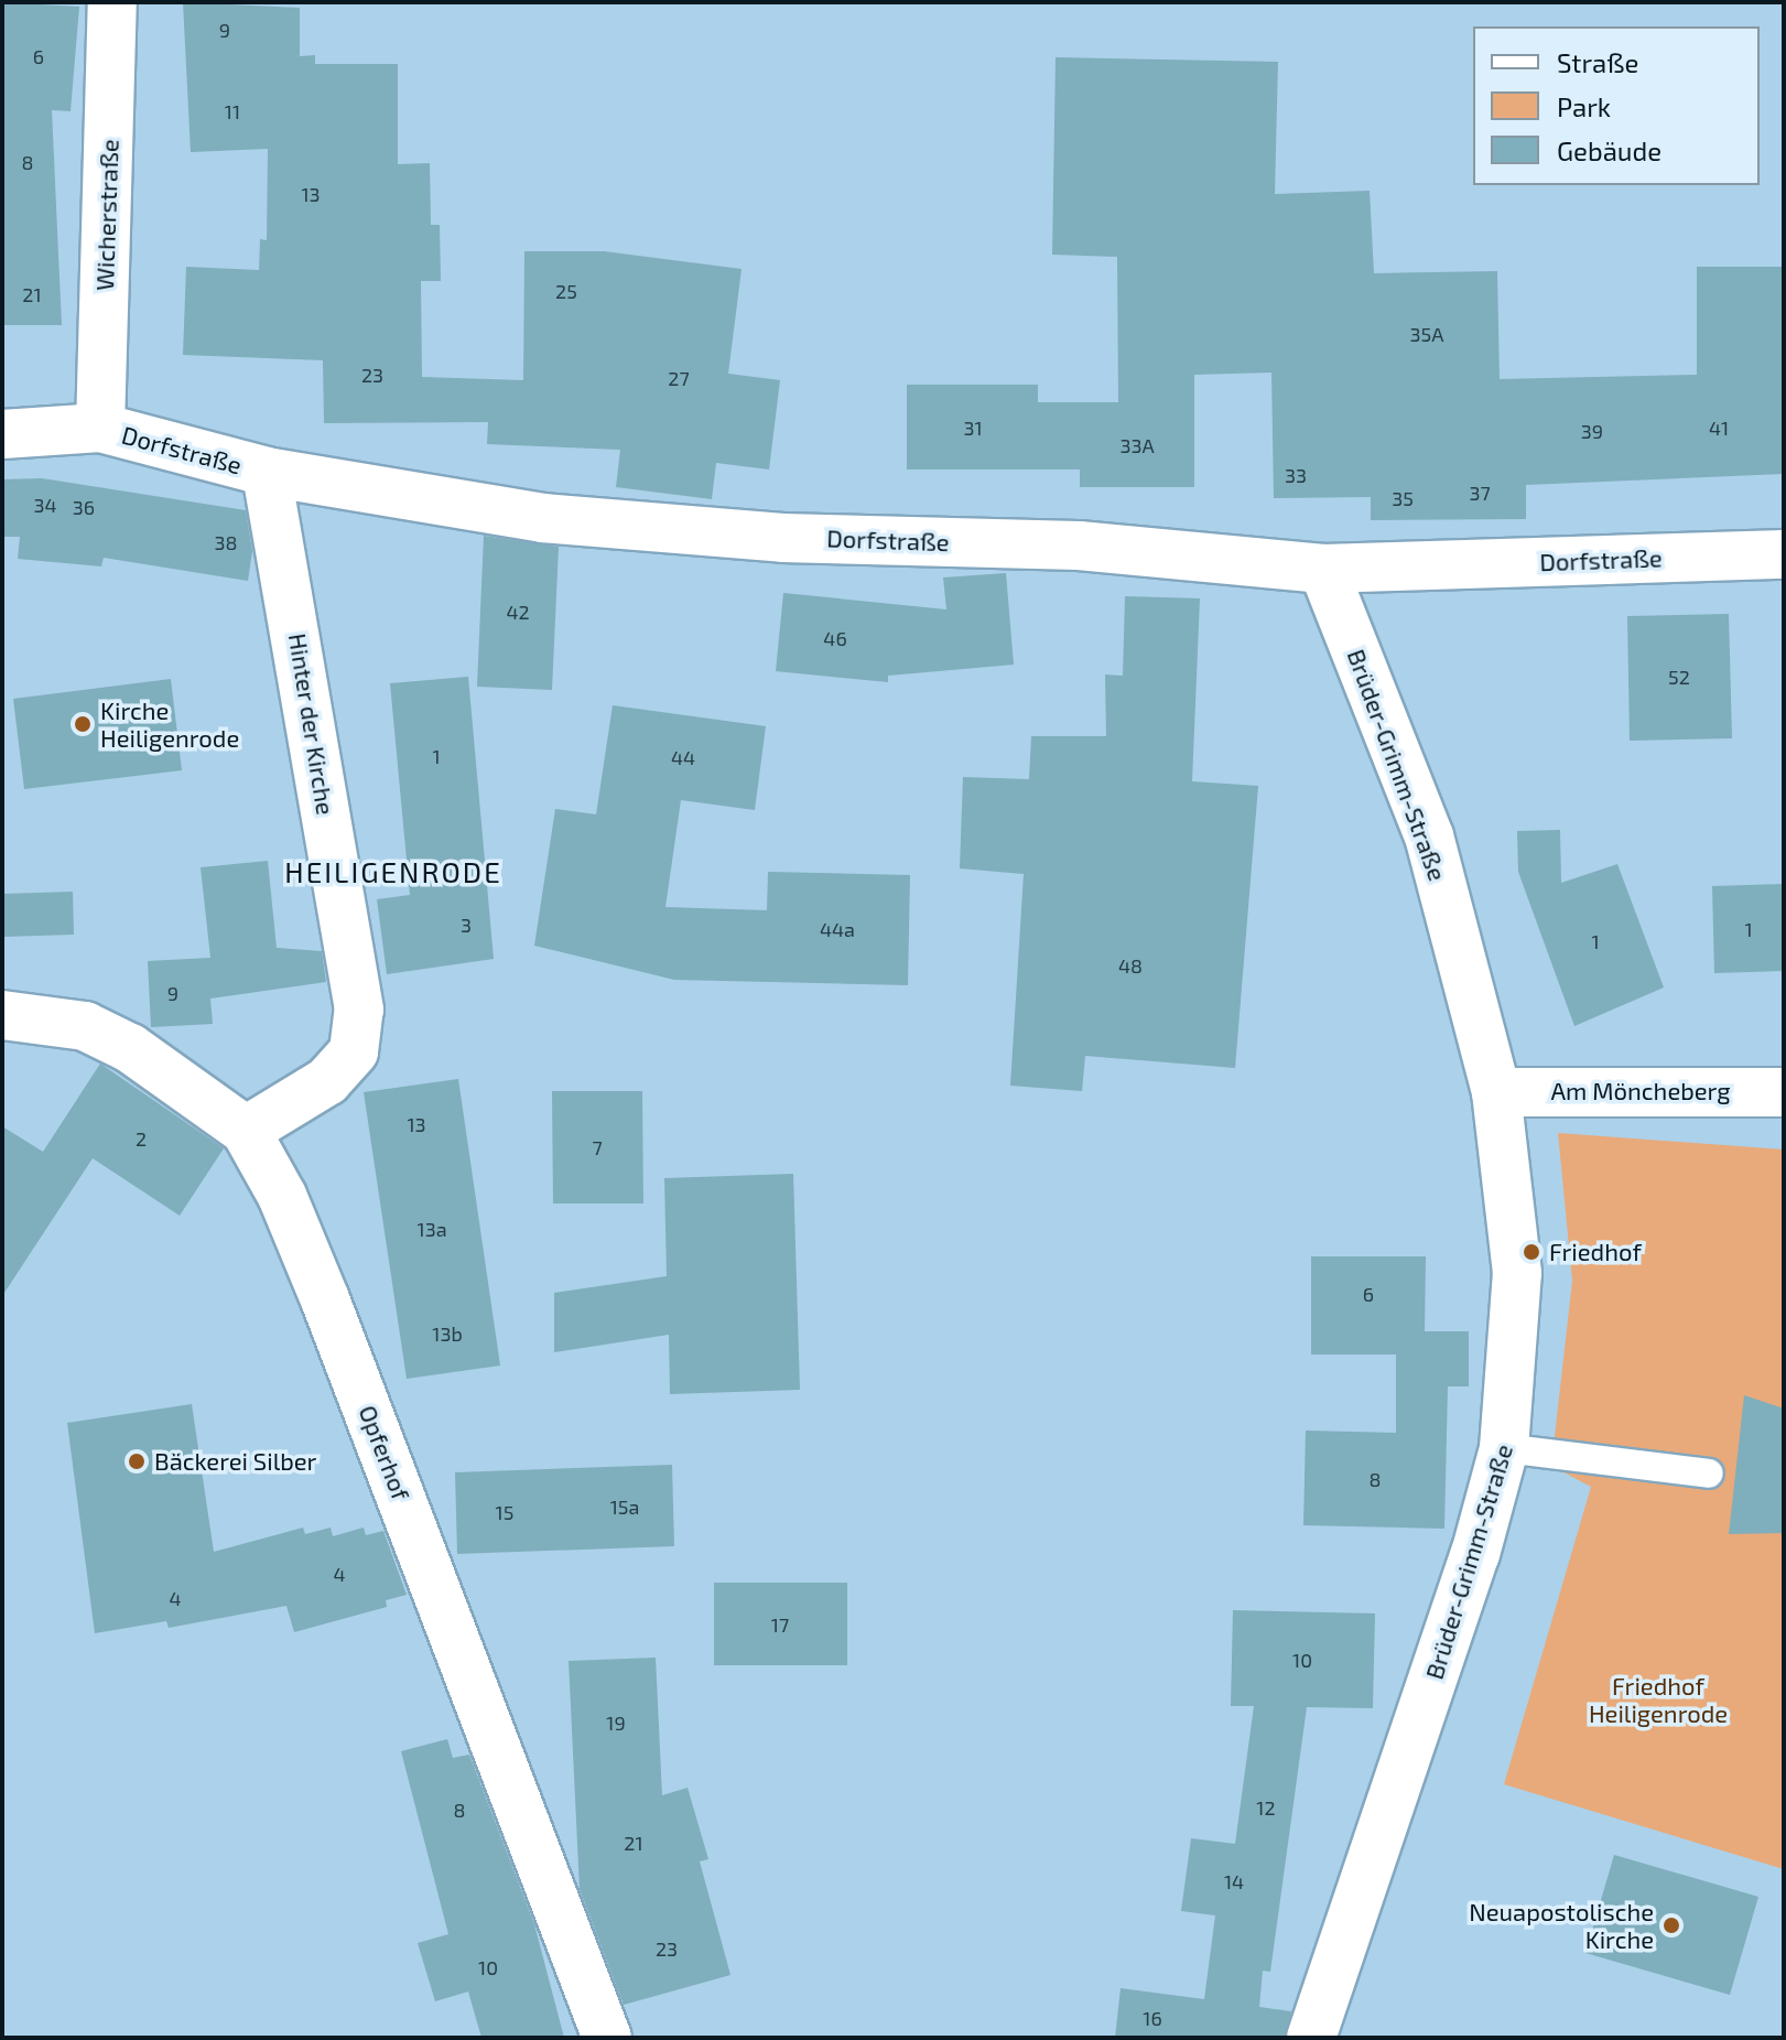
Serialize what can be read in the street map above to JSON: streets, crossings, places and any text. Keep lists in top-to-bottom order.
{
  "streets": {
    "street": [
      "Wicherstraße",
      "Dorfstraße",
      "Hinter der Kirche",
      "Brüder-Grimm-Straße",
      "Am Möncheberg",
      "Opferhof"
    ]
  },
  "crossings": [
    ["Wicherstraße", "Dorfstraße"],
    ["Dorfstraße", "Hinter der Kirche"],
    ["Dorfstraße", "Brüder-Grimm-Straße"],
    ["Hinter der Kirche", "Opferhof"],
    ["Brüder-Grimm-Straße", "Am Möncheberg"]
  ],
  "districts": ["HEILIGENRODE"],
  "parks": ["Friedhof Heiligenrode"],
  "places": [
    "Kirche Heiligenrode",
    "Friedhof",
    "Bäckerei Silber",
    "Neuapostolische Kirche"
  ],
  "house_numbers": [
    "9",
    "6",
    "11",
    "8",
    "13",
    "25",
    "21",
    "35A",
    "23",
    "27",
    "31",
    "41",
    "39",
    "33A",
    "33",
    "37",
    "35",
    "34",
    "36",
    "38",
    "42",
    "46",
    "52",
    "1",
    "44",
    "3",
    "44a",
    "1",
    "1",
    "48",
    "9",
    "13",
    "2",
    "7",
    "13a",
    "6",
    "13b",
    "8",
    "15a",
    "15",
    "4",
    "4",
    "17",
    "10",
    "19",
    "12",
    "8",
    "21",
    "14",
    "23",
    "10",
    "16"
  ],
  "legend": ["Straße", "Park", "Gebäude"]
}
